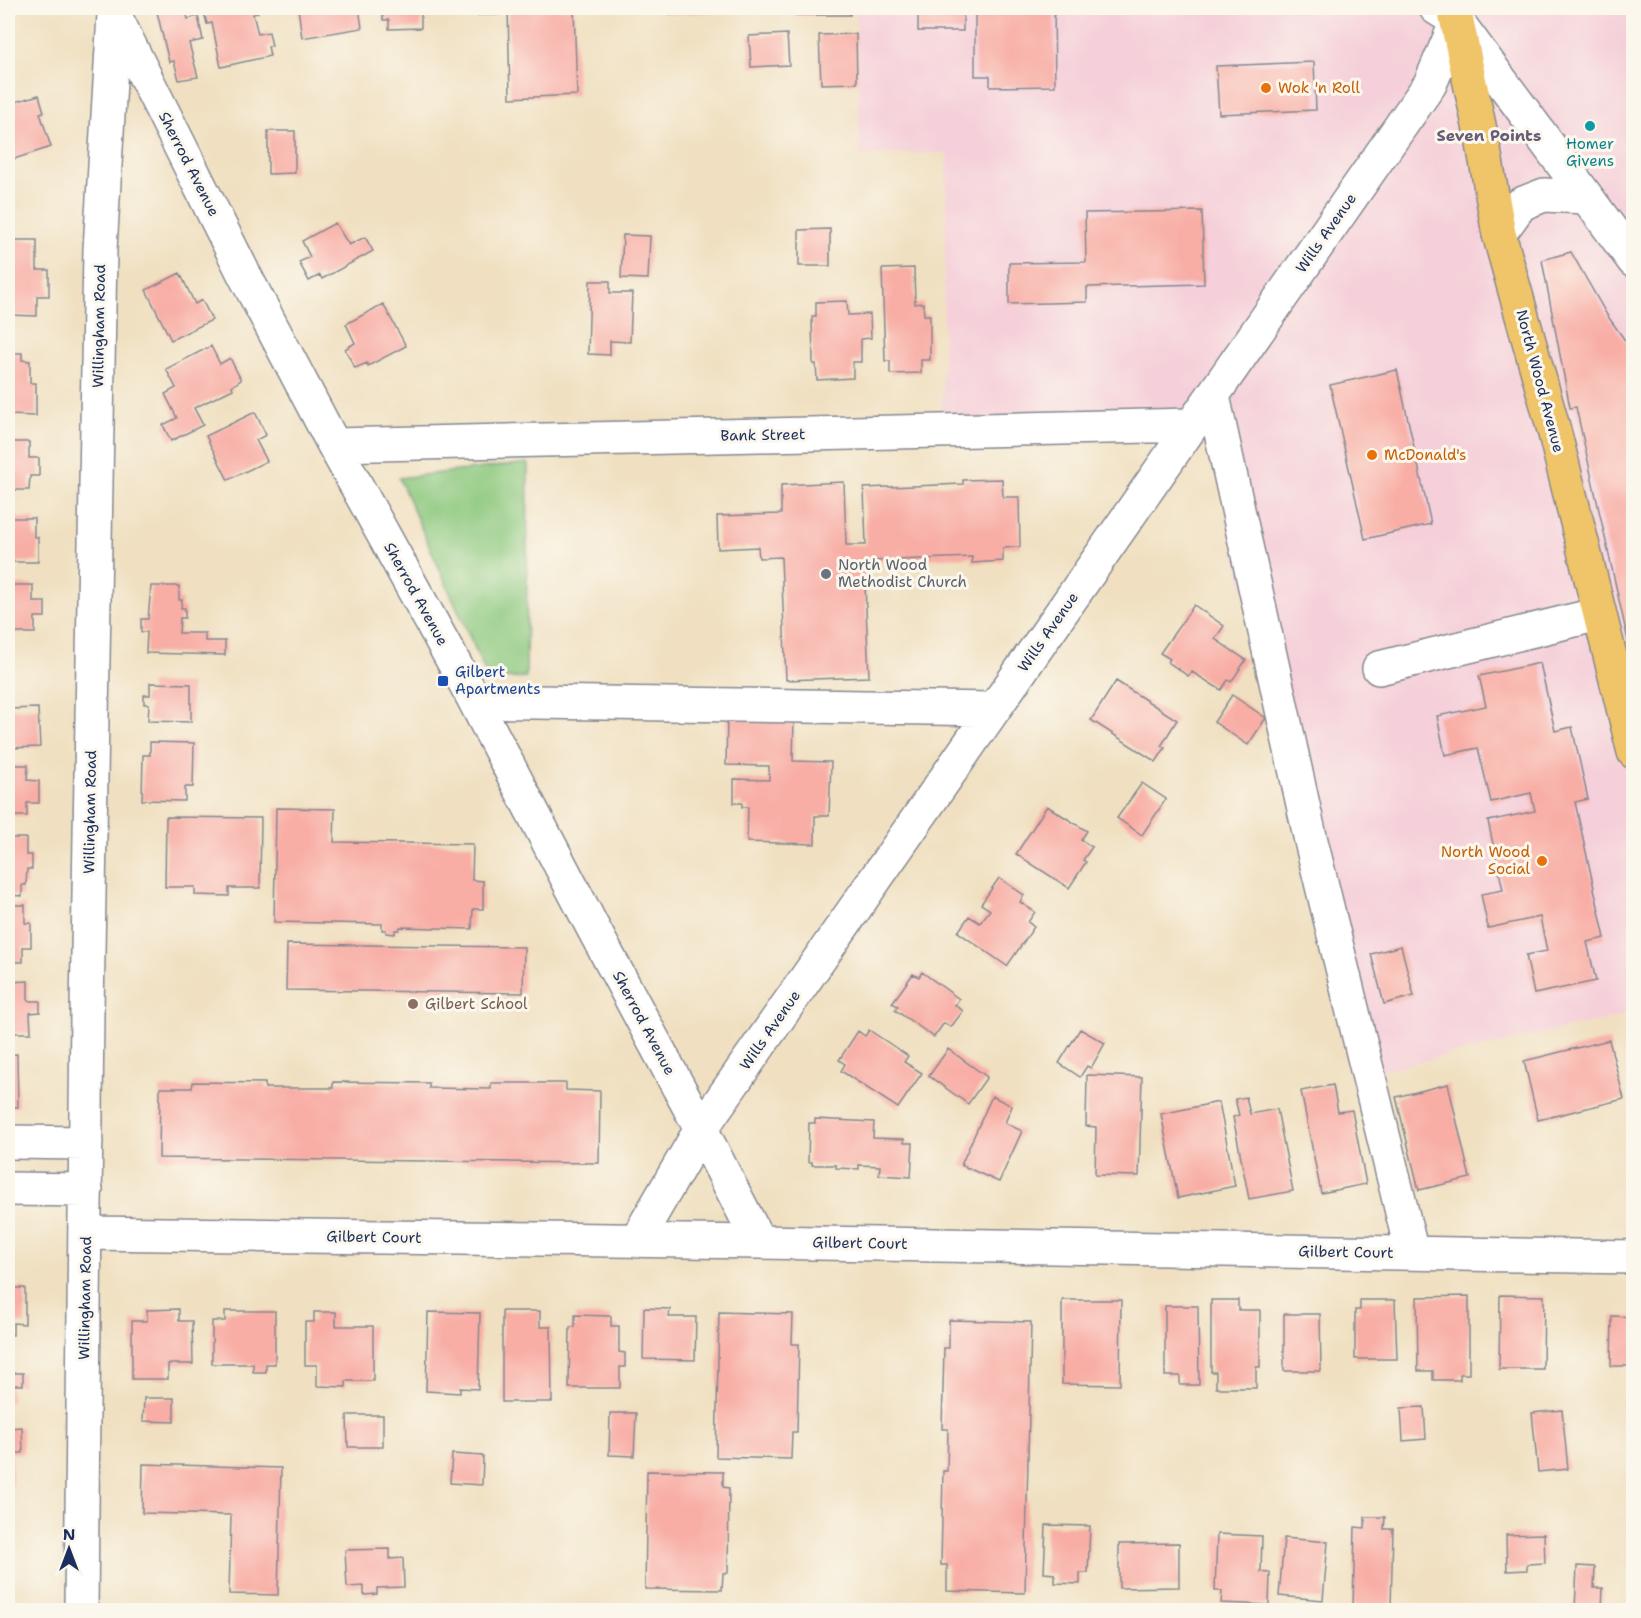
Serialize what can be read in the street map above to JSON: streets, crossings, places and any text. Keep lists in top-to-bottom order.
{
  "streets": {
    "main road": ["North Wood Avenue"],
    "street": [
      "Sherrod Avenue",
      "Wills Avenue",
      "Willingham Road",
      "Bank Street",
      "Gilbert Court"
    ]
  },
  "crossings": [
    ["Sherrod Avenue", "Wills Avenue"],
    ["Sherrod Avenue", "Willingham Road"],
    ["Sherrod Avenue", "Bank Street"],
    ["Sherrod Avenue", "Gilbert Court"],
    ["Wills Avenue", "North Wood Avenue"],
    ["Wills Avenue", "Bank Street"],
    ["Wills Avenue", "Gilbert Court"],
    ["Willingham Road", "Gilbert Court"]
  ],
  "districts": ["Seven Points"],
  "places": {
    "other": [
      "Wok 'n Roll",
      "Homer Givens",
      "McDonald's",
      "North Wood Methodist Church",
      "North Wood Social",
      "Gilbert School"
    ],
    "transit": ["Gilbert Apartments"]
  },
  "north": "top"
}
